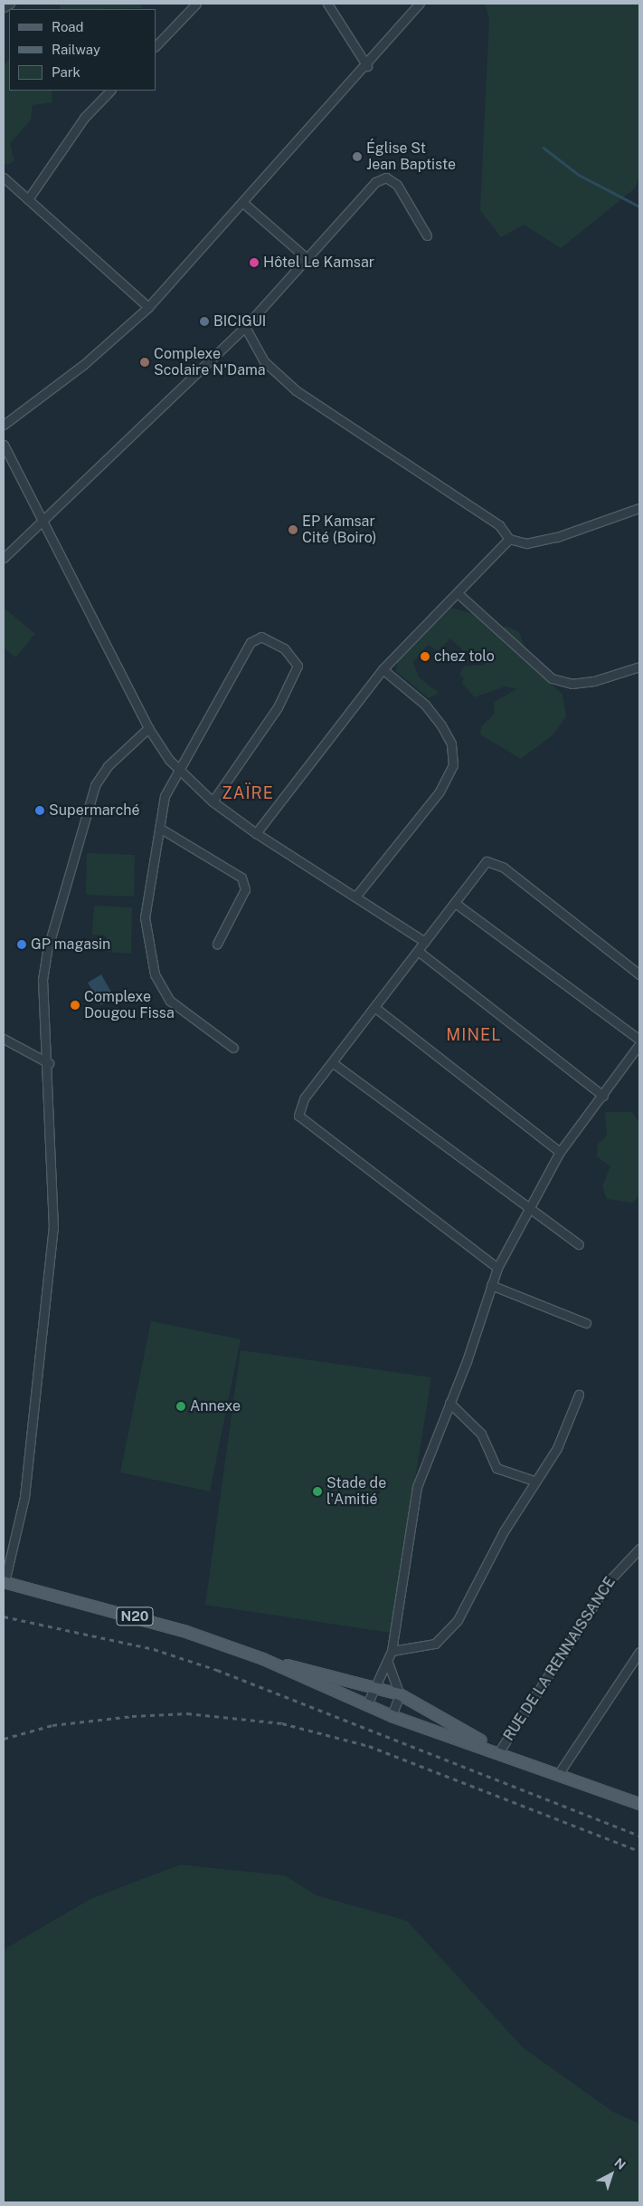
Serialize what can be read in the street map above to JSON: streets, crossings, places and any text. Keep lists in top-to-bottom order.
{
  "streets": {
    "main road": ["N20"],
    "street": ["RUE DE LA RENNAISSANCE"]
  },
  "crossings": [
    ["N20", "RUE DE LA RENNAISSANCE"]
  ],
  "districts": ["ZAÏRE", "MINEL"],
  "places": [
    "Église St Jean Baptiste",
    "Hôtel Le Kamsar",
    "BICIGUI",
    "Complexe Scolaire N'Dama",
    "EP Kamsar Cité (Boiro)",
    "chez tolo",
    "Supermarché",
    "GP magasin",
    "Complexe Dougou Fissa",
    "Annexe",
    "Stade de l'Amitié"
  ],
  "legend": ["Road", "Railway", "Park"],
  "north": "top right"
}
